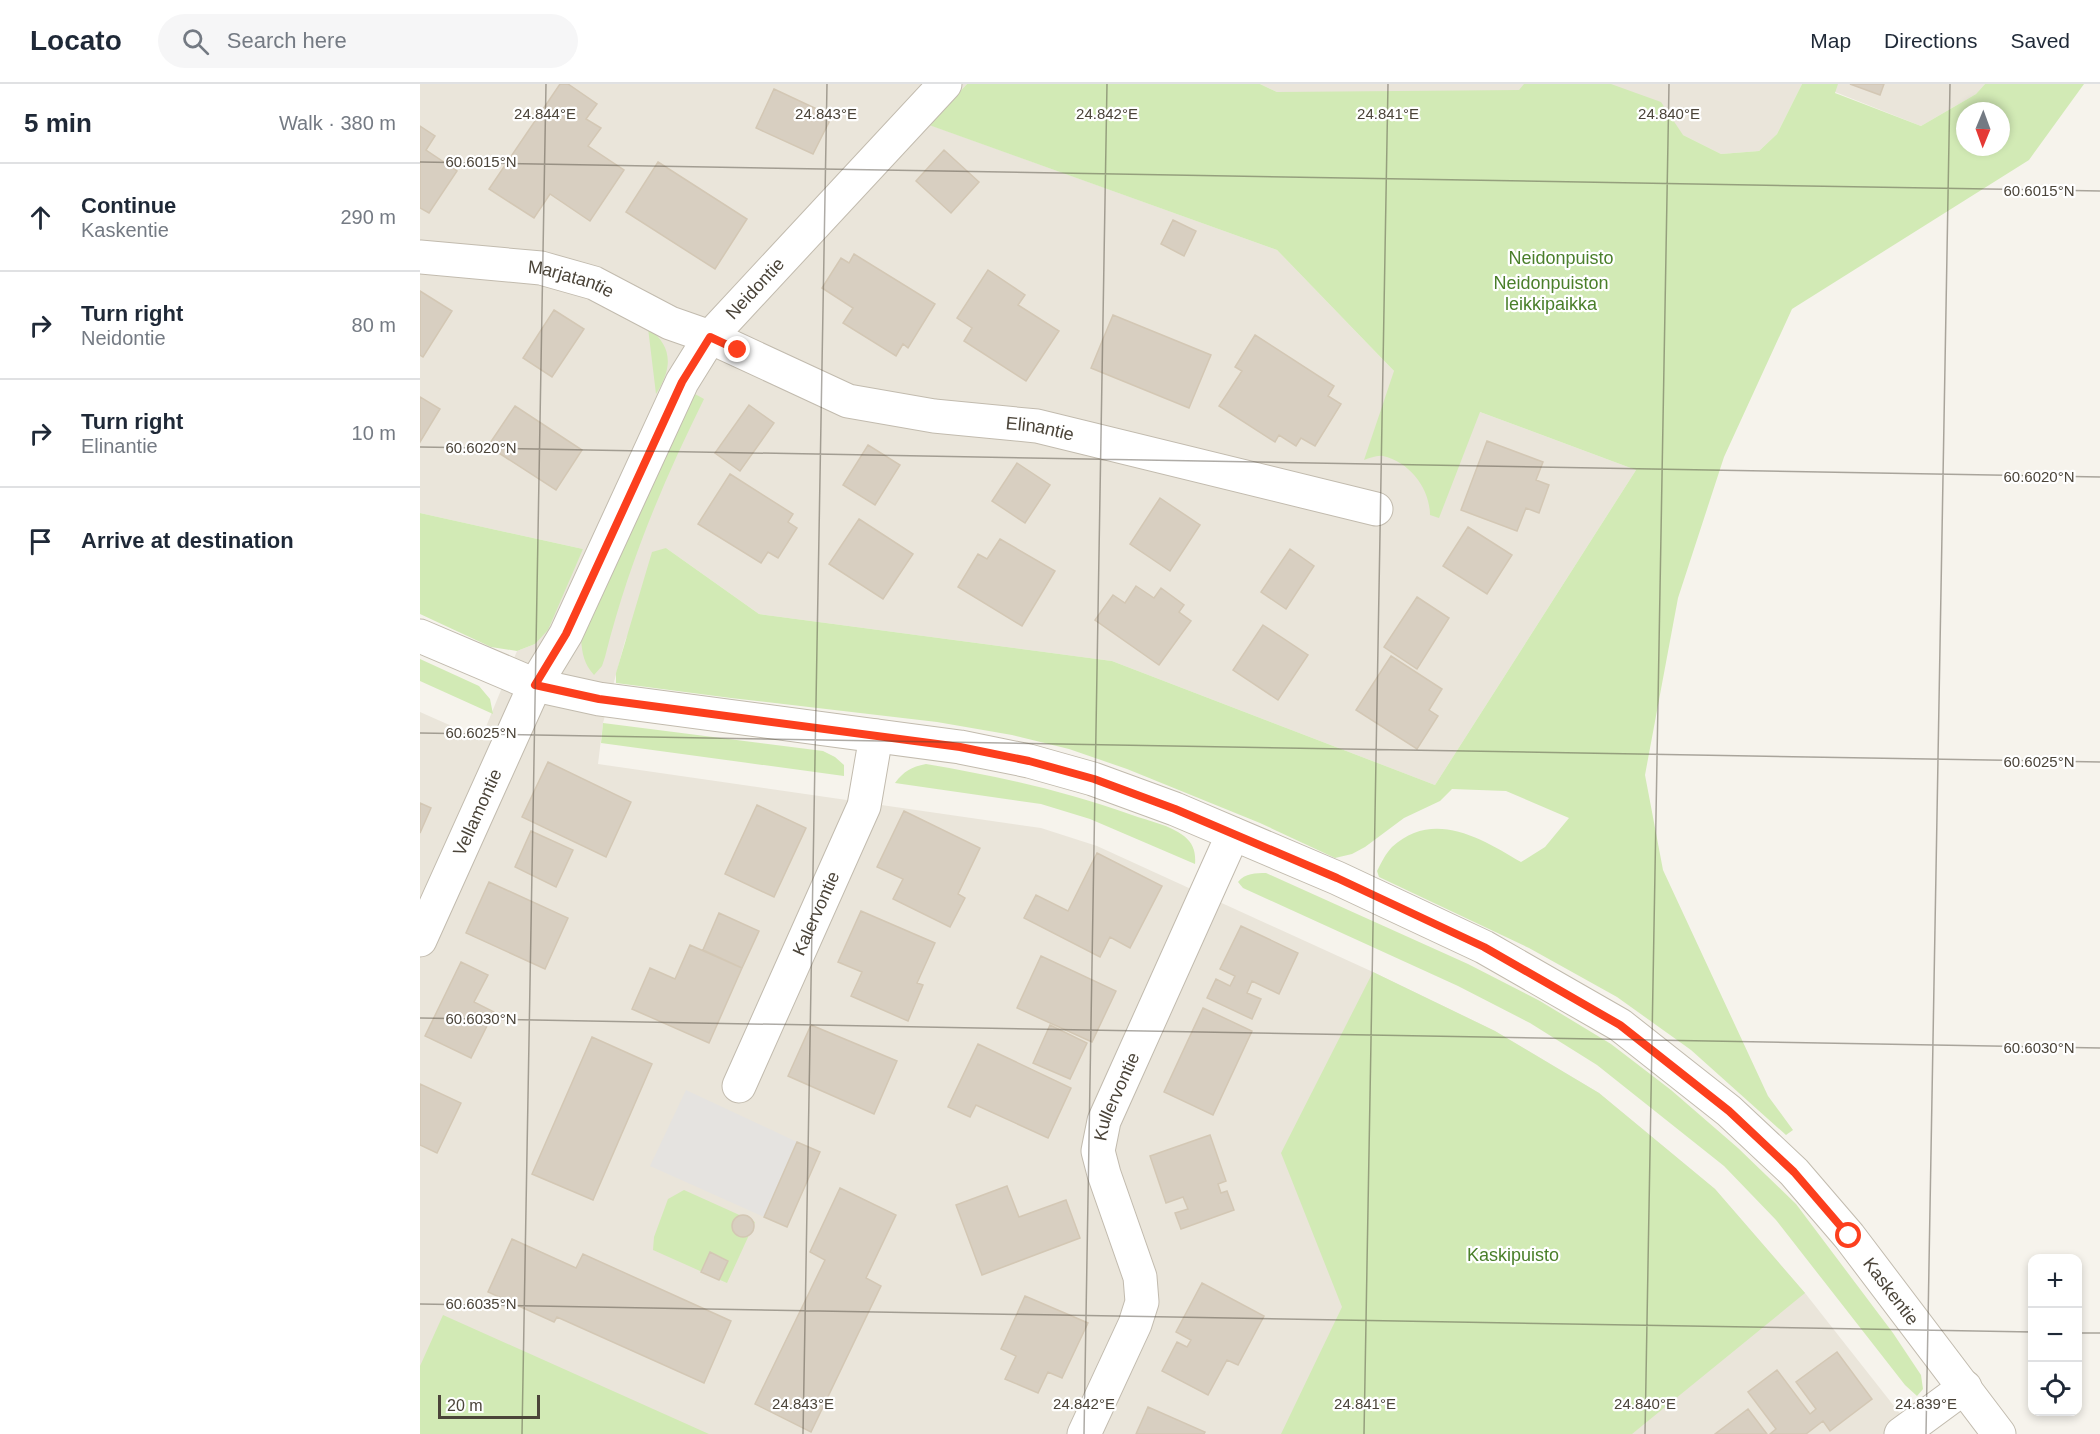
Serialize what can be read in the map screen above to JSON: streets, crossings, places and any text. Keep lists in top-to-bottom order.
{
  "streets": {
    "street": [
      "Marjatantie",
      "Neidontie",
      "Elinantie",
      "Vellamontie",
      "Kalervontie",
      "Kullervontie",
      "Kaskentie"
    ]
  },
  "crossings": [
    ["Marjatantie", "Neidontie"],
    ["Marjatantie", "Elinantie"],
    ["Neidontie", "Elinantie"],
    ["Neidontie", "Vellamontie"],
    ["Neidontie", "Kaskentie"],
    ["Vellamontie", "Kaskentie"],
    ["Kalervontie", "Kaskentie"],
    ["Kullervontie", "Kaskentie"]
  ],
  "parks": ["Neidonpuisto", "Neidonpuiston leikkipaikka", "Kaskipuisto"],
  "scale_bar": "20 m",
  "north": "bottom",
  "page": {
    "header": "Locato",
    "search": "Search here",
    "nav": ["Map", "Directions", "Saved"],
    "heading": ["5 min", "Walk · 380 m"],
    "list": [
      ["Continue", "Kaskentie", "290 m"],
      ["Turn right", "Neidontie", "80 m"],
      ["Turn right", "Elinantie", "10 m"],
      "Arrive at destination"
    ],
    "map_buttons": ["+", "−"],
    "scale": "20 m"
  },
  "coordinates": [
    "24.844°E",
    "24.843°E",
    "24.842°E",
    "24.841°E",
    "24.840°E",
    "60.6015°N",
    "60.6020°N",
    "60.6025°N",
    "60.6030°N",
    "60.6035°N",
    "24.839°E"
  ]
}
